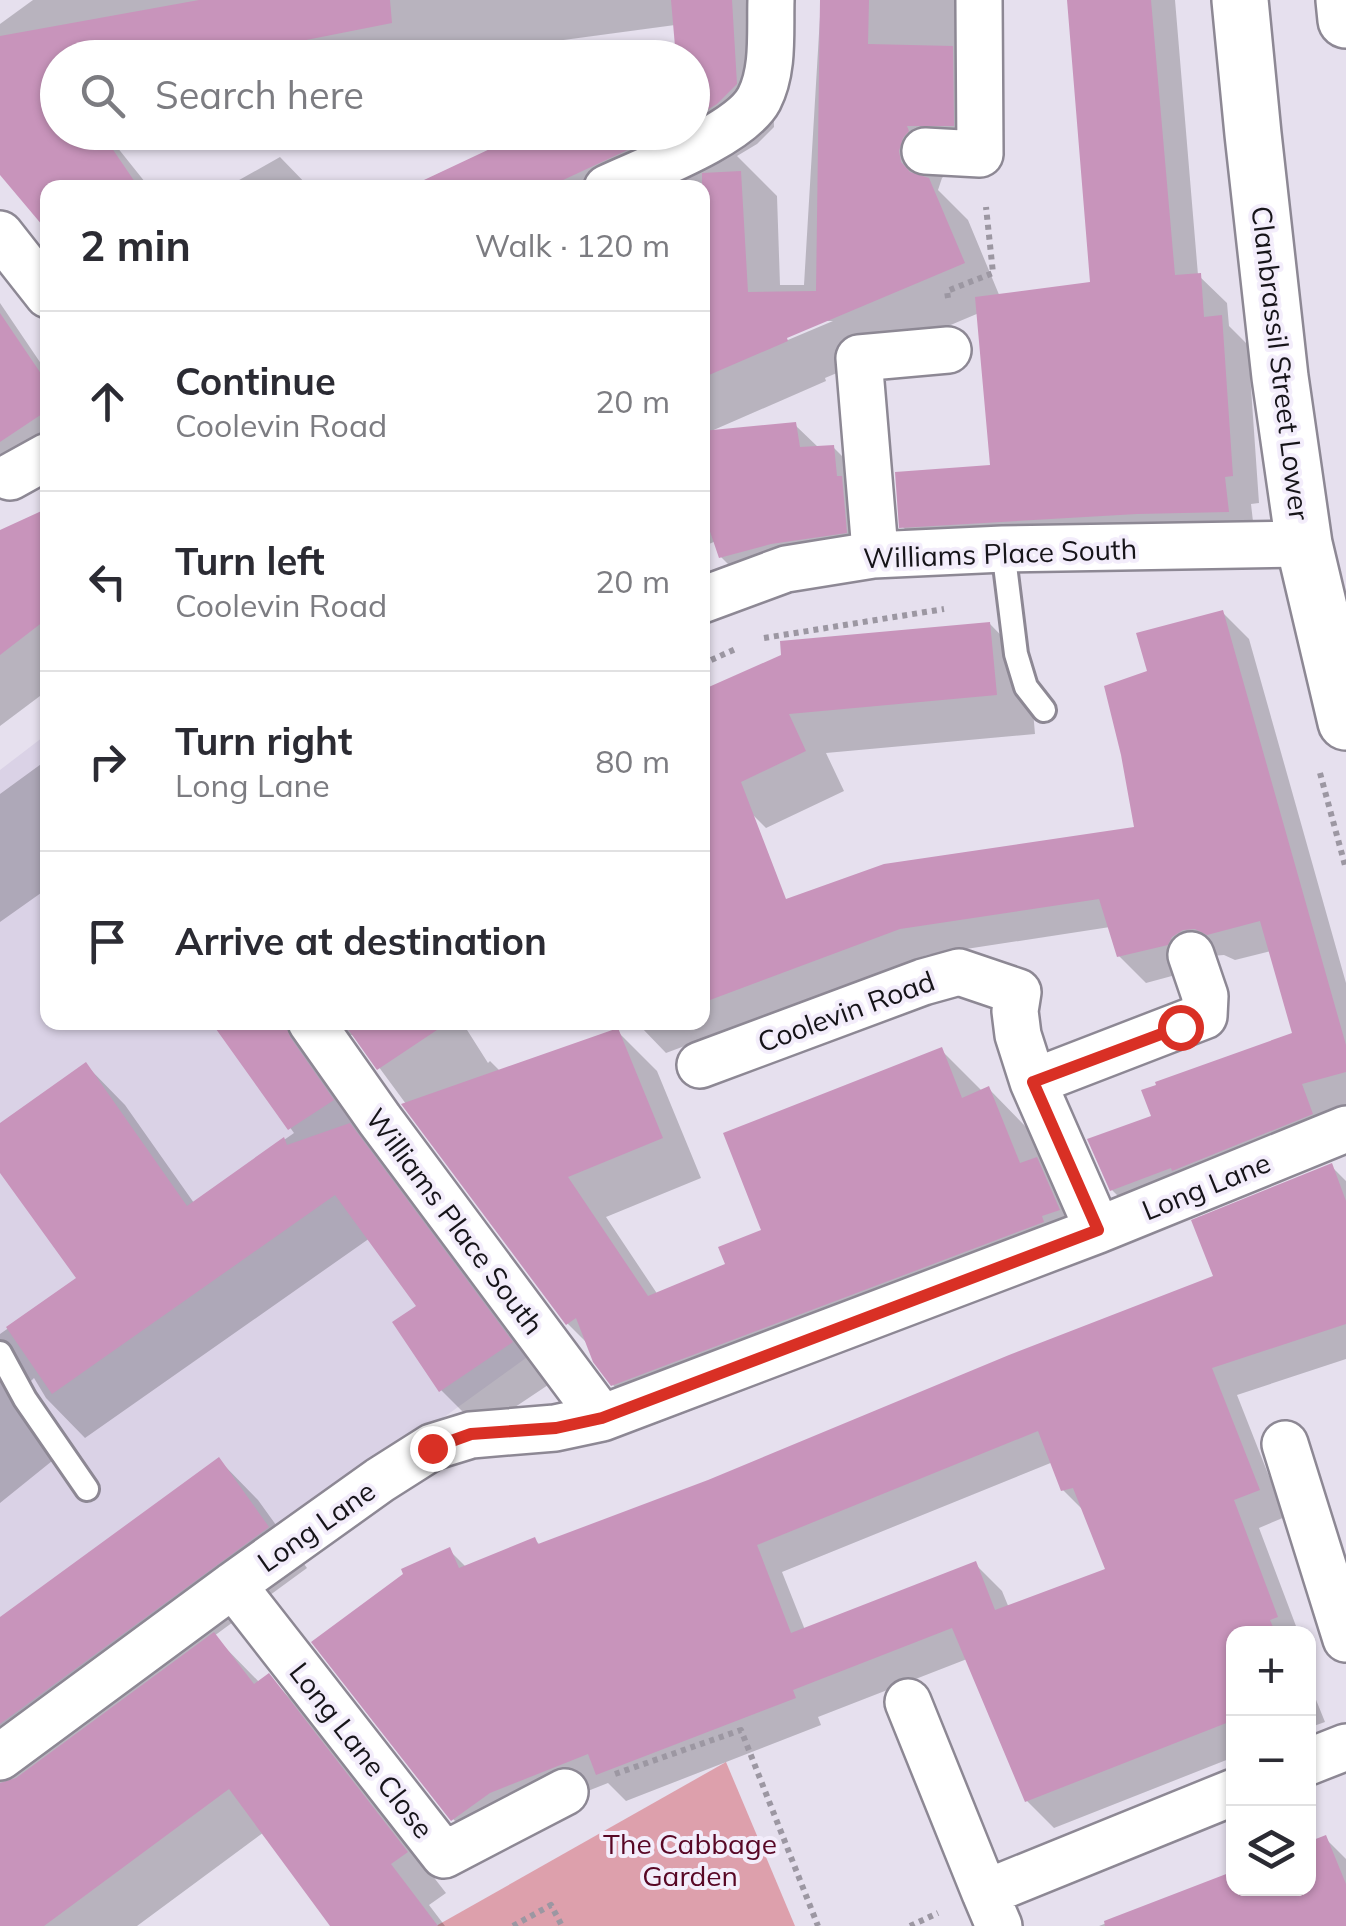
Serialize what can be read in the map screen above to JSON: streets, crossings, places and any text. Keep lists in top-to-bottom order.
{
  "streets": {
    "main road": ["Clanbrassil Street Lower"],
    "street": [
      "Williams Place South",
      "Coolevin Road",
      "Long Lane",
      "Long Lane Close"
    ]
  },
  "crossings": [
    ["Clanbrassil Street Lower", "Williams Place South"],
    ["Williams Place South", "Long Lane"],
    ["Coolevin Road", "Long Lane"],
    ["Long Lane", "Long Lane Close"]
  ],
  "parks": ["The Cabbage Garden"],
  "page": {
    "search": "Search here",
    "heading": ["2 min", "Walk · 120 m"],
    "list": [
      ["Continue", "Coolevin Road", "20 m"],
      ["Turn left", "Coolevin Road", "20 m"],
      ["Turn right", "Long Lane", "80 m"],
      "Arrive at destination"
    ],
    "map_buttons": ["+", "−"]
  }
}
